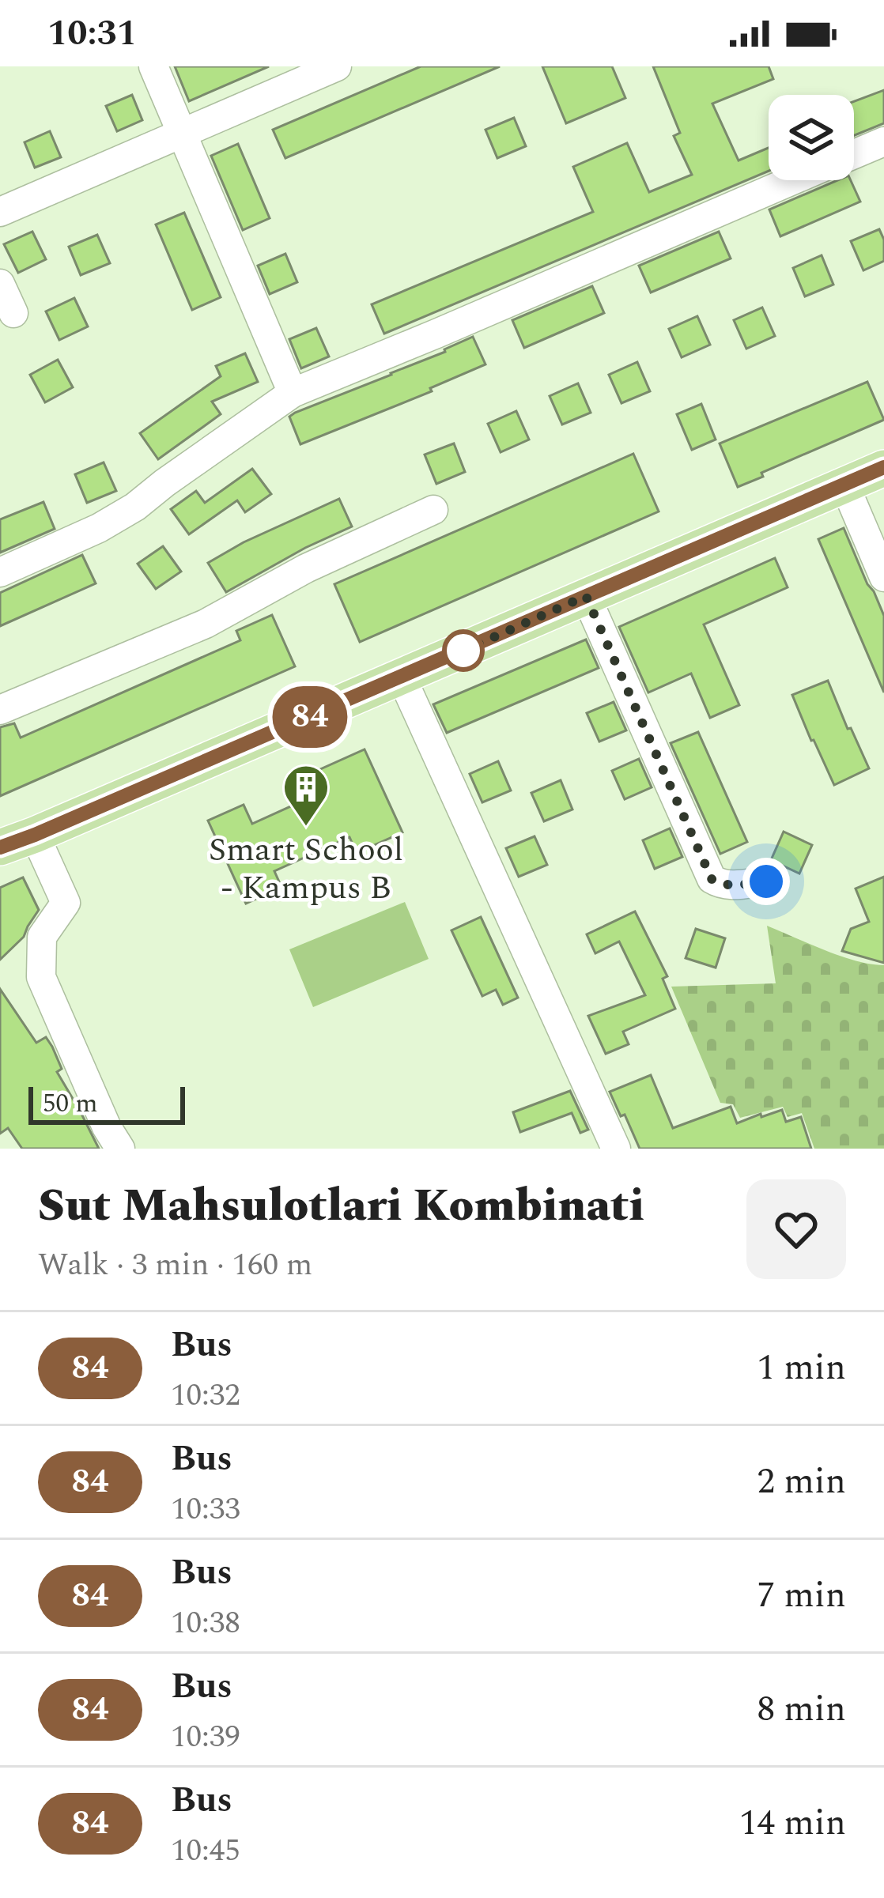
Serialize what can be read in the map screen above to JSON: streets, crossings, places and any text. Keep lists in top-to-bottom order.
{
  "places": {
    "building": ["Smart School - Kampus B"]
  },
  "lines": ["bus line 84"],
  "scale_bar": "50 m",
  "page": {
    "status": "10:31",
    "on_map": "84",
    "scale": "50 m",
    "heading": ["Sut Mahsulotlari Kombinati", "Walk · 3 min · 160 m"],
    "list": [
      {
        "mark": "84",
        "name": "Bus",
        "note": "10:32",
        "value": "1 min"
      },
      {
        "mark": "84",
        "name": "Bus",
        "note": "10:33",
        "value": "2 min"
      },
      {
        "mark": "84",
        "name": "Bus",
        "note": "10:38",
        "value": "7 min"
      },
      {
        "mark": "84",
        "name": "Bus",
        "note": "10:39",
        "value": "8 min"
      },
      {
        "mark": "84",
        "name": "Bus",
        "note": "10:45",
        "value": "14 min"
      }
    ]
  }
}
